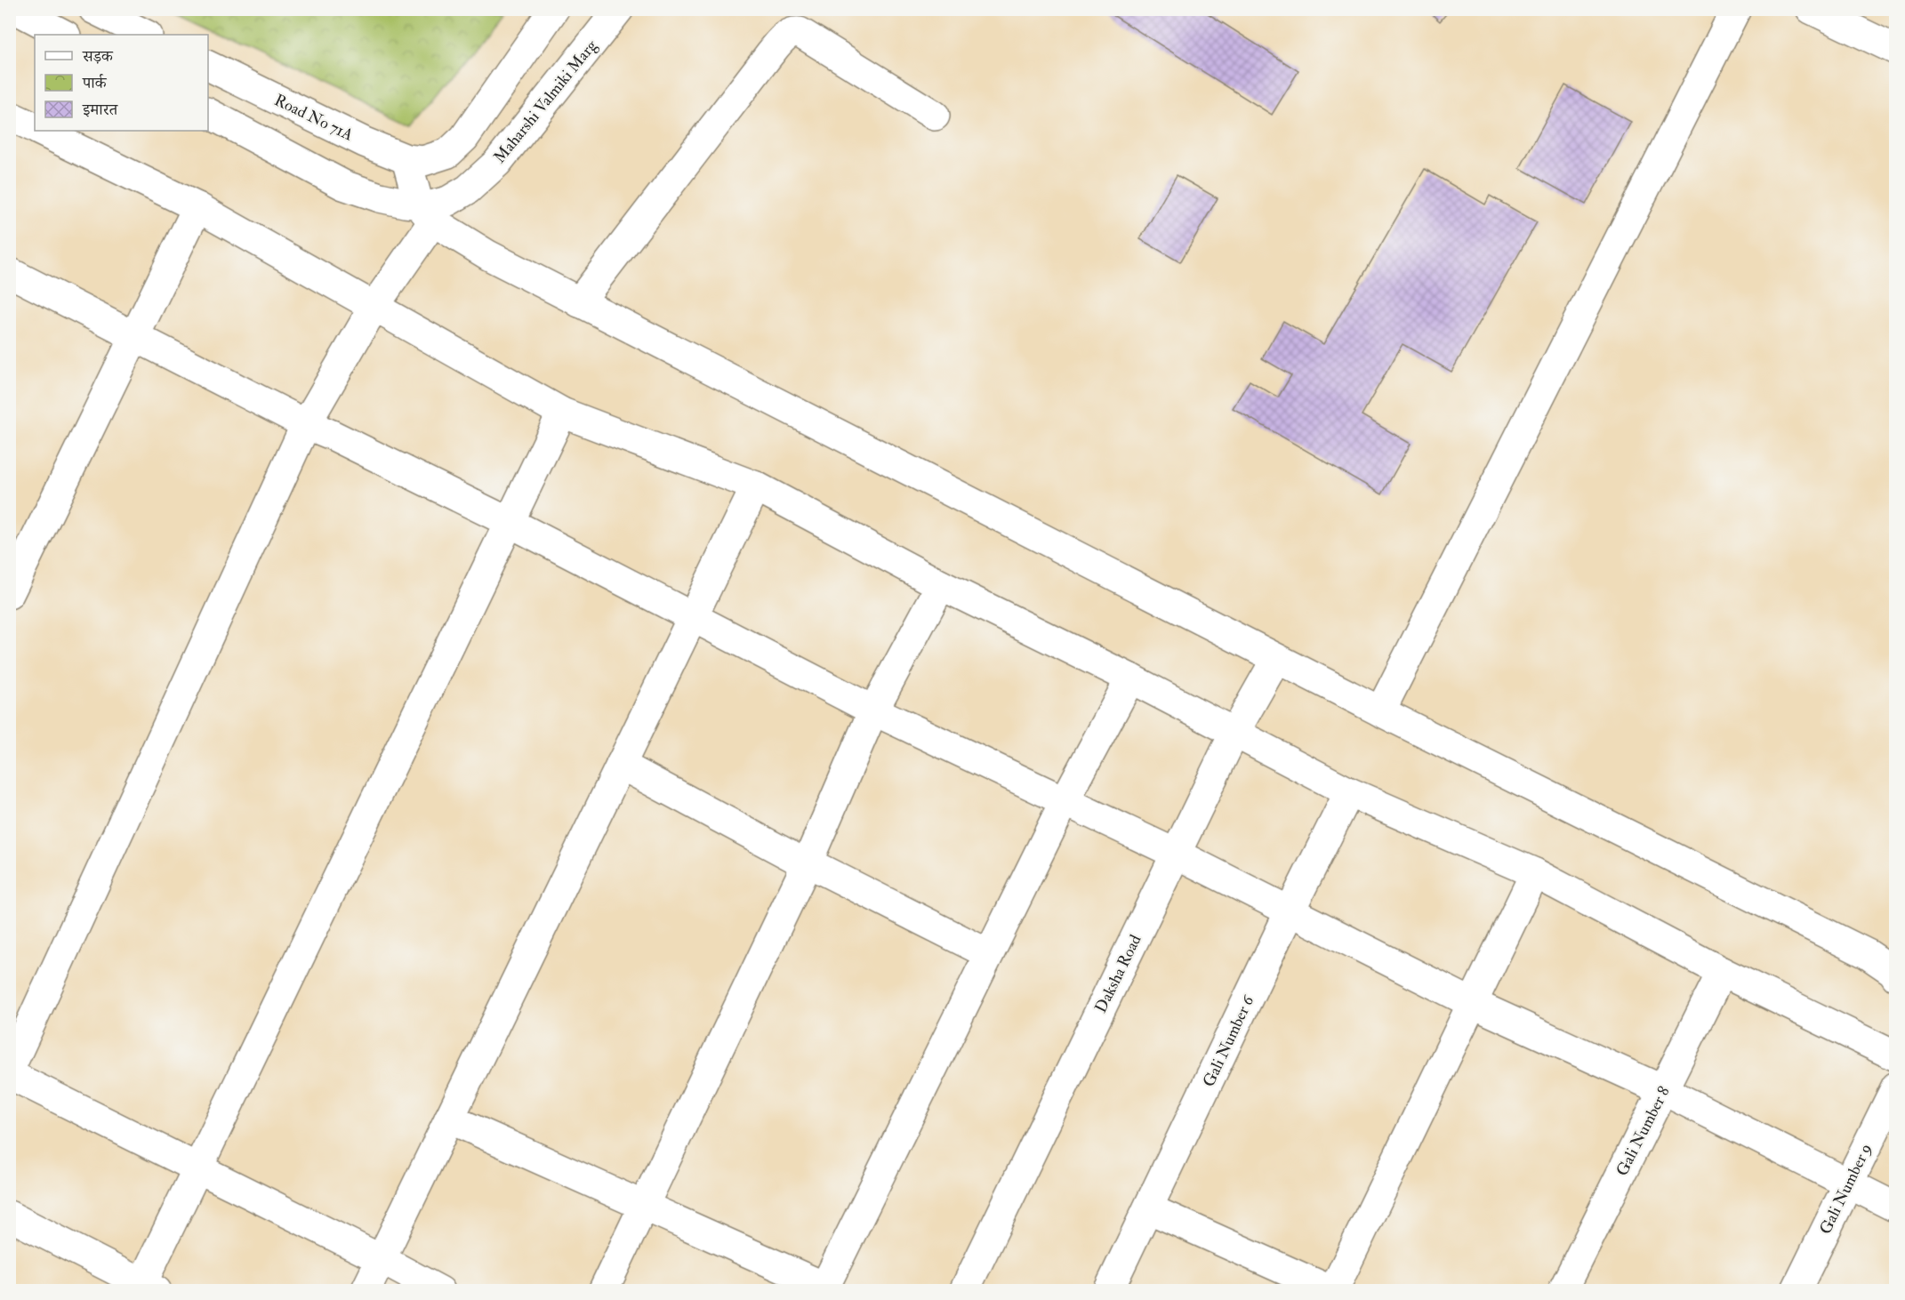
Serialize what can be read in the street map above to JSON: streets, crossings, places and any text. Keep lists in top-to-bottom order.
{
  "streets": {
    "street": [
      "Maharshi Valmiki Marg",
      "Road No 71A",
      "Daksha Road",
      "Gali Number 6",
      "Gali Number 8",
      "Gali Number 9"
    ]
  },
  "legend": ["सड़क", "पार्क", "इमारत"]
}
